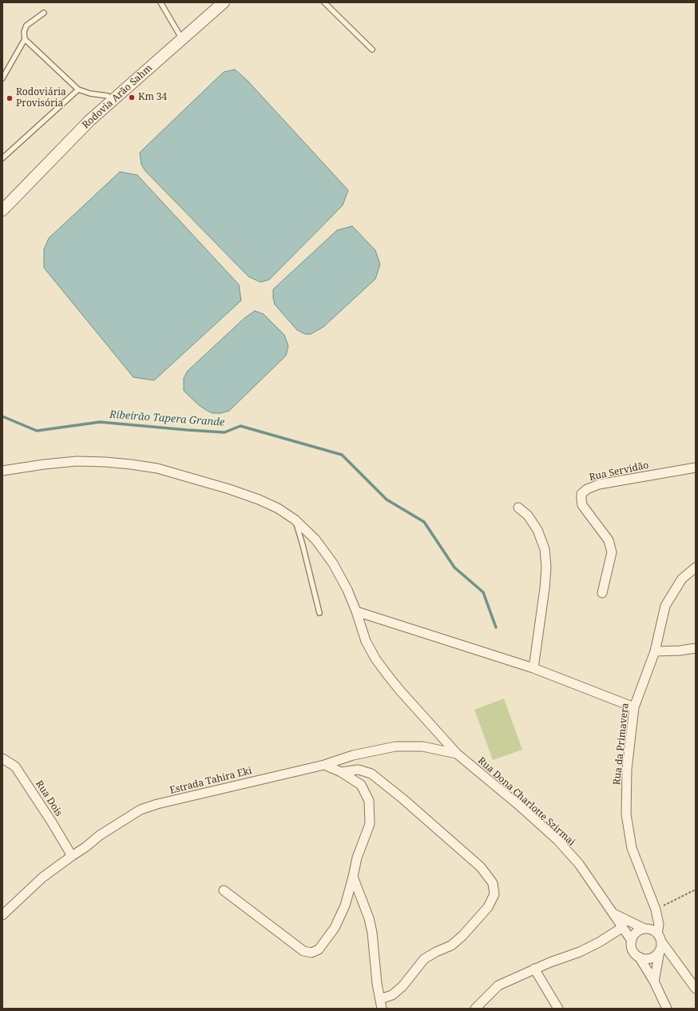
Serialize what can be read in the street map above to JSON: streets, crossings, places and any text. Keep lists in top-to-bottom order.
{
  "streets": {
    "street": [
      "Rodovia Arão Sahm",
      "Rua Servidão",
      "Rua da Primavera",
      "Estrada Tahira Eki",
      "Rua Dois",
      "Rua Dona Charlotte Szirmai"
    ]
  },
  "crossings": [
    ["Rua da Primavera", "Rua Dona Charlotte Szirmai"],
    ["Estrada Tahira Eki", "Rua Dois"],
    ["Estrada Tahira Eki", "Rua Dona Charlotte Szirmai"]
  ],
  "water": ["Ribeirão Tapera Grande"],
  "places": ["Km 34", "Rodoviária Provisória"]
}
